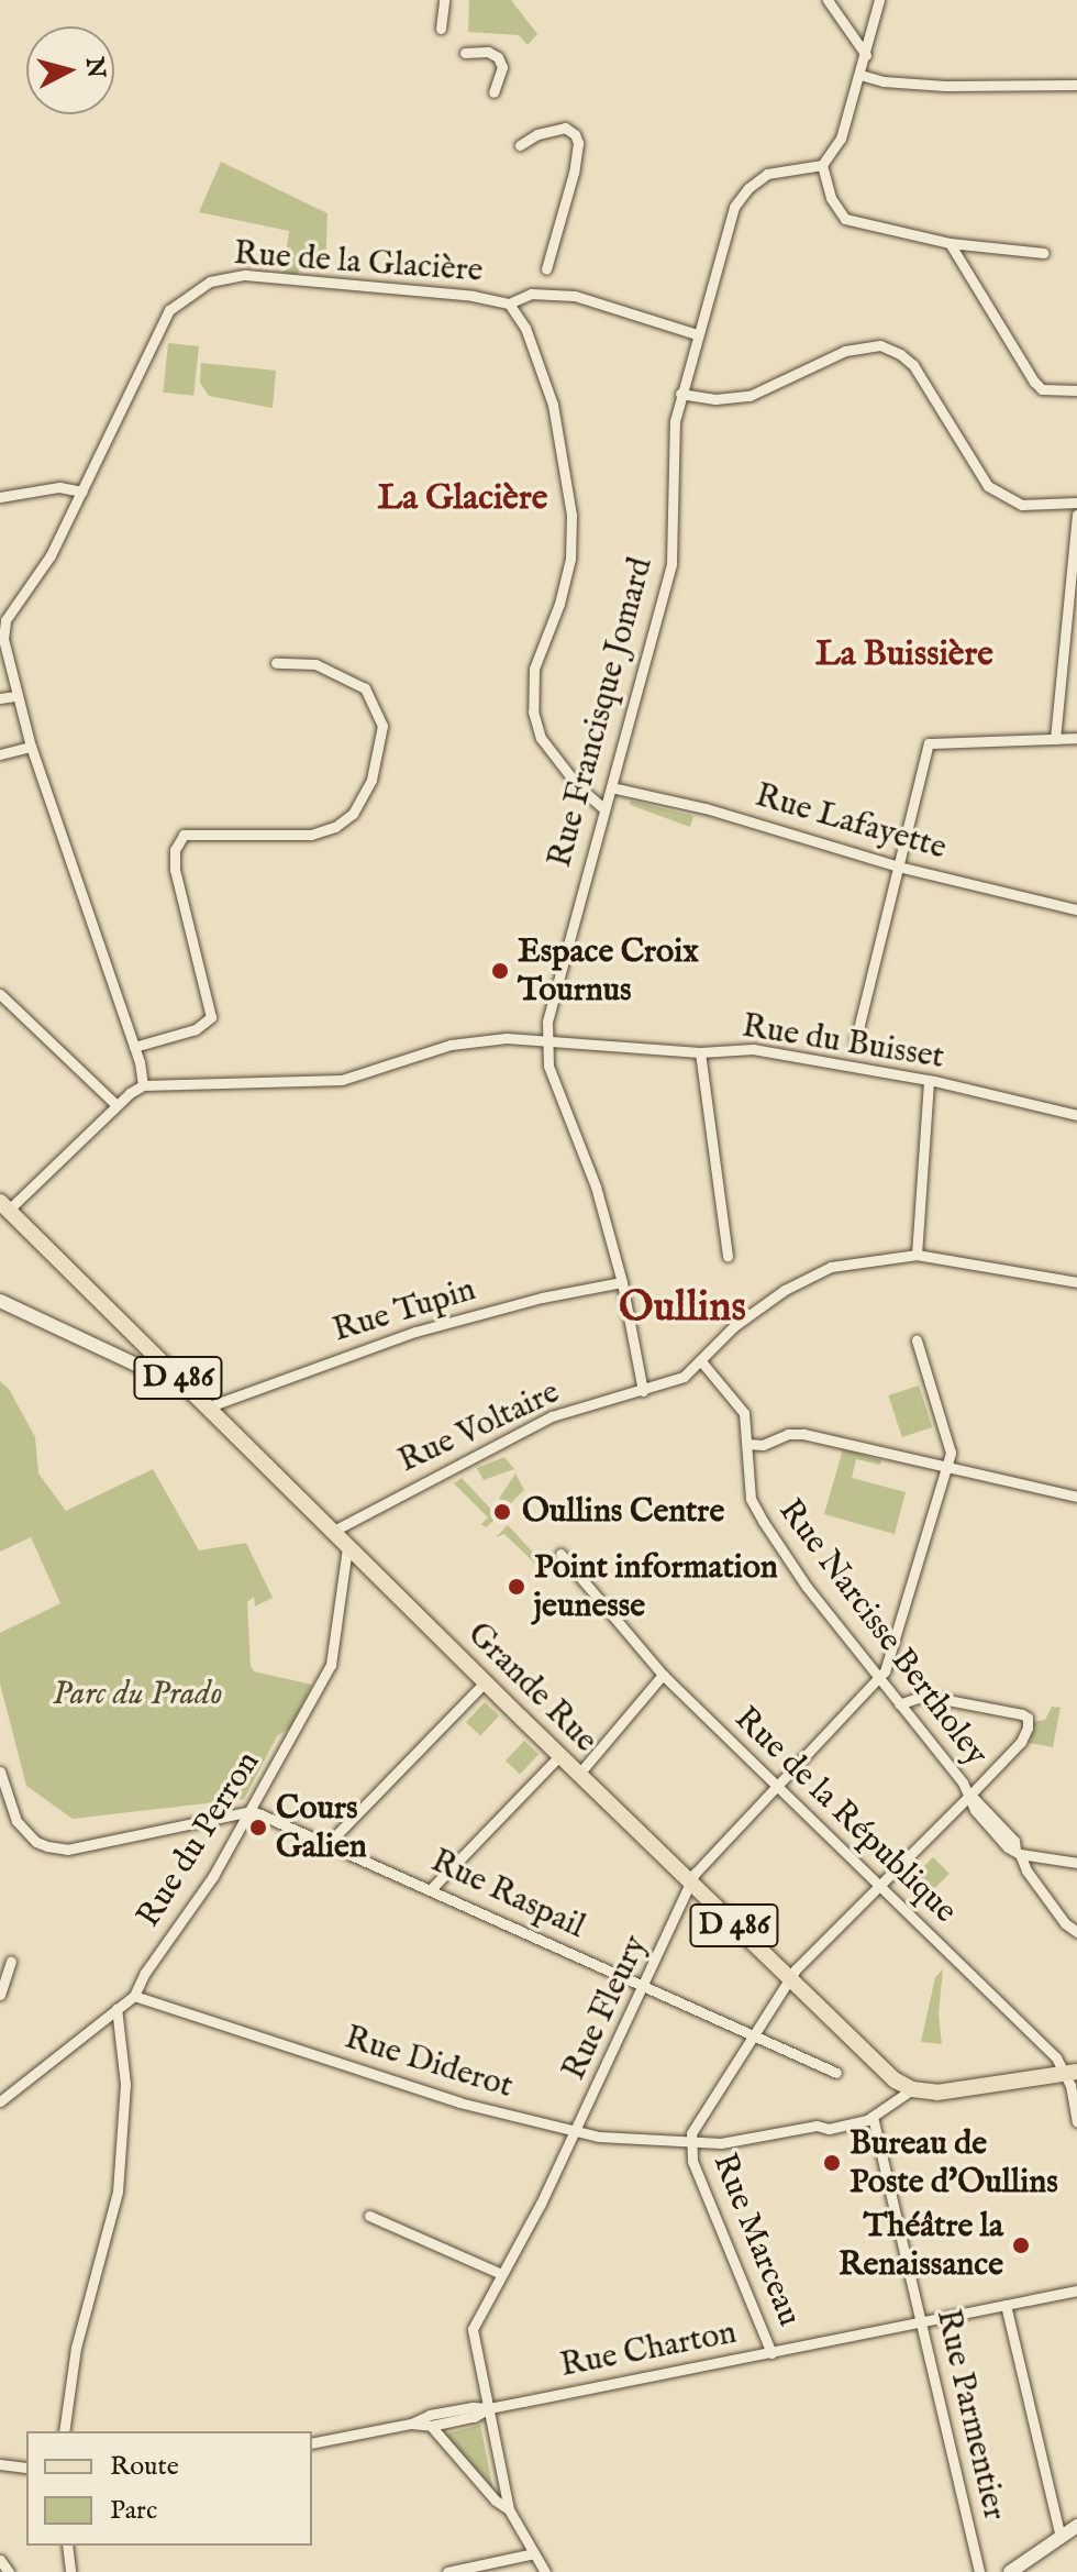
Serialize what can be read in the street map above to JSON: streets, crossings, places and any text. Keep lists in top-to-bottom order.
{
  "streets": {
    "main road": ["D 486", "Grande Rue"],
    "street": [
      "Rue de la Glacière",
      "Rue Francisque Jomard",
      "Rue Lafayette",
      "Rue du Buisset",
      "Rue Tupin",
      "Rue Voltaire",
      "Rue Narcisse Bertholey",
      "Rue de la République",
      "Rue du Perron",
      "Rue Raspail",
      "Rue Fleury",
      "Rue Diderot",
      "Rue Marceau",
      "Rue Charton",
      "Rue Parmentier"
    ]
  },
  "crossings": [
    ["Rue de la Glacière", "Rue Francisque Jomard"],
    ["Rue de la Glacière", "Rue du Buisset"],
    ["Rue Francisque Jomard", "Rue Lafayette"],
    ["Rue Francisque Jomard", "Rue du Buisset"],
    ["Rue Tupin", "Grande Rue"],
    ["Rue Voltaire", "Rue Narcisse Bertholey"],
    ["Rue Voltaire", "Grande Rue"],
    ["Rue Narcisse Bertholey", "Rue Fleury"],
    ["Rue Narcisse Bertholey", "Rue Marceau"],
    ["Grande Rue", "Rue du Perron"],
    ["Grande Rue", "Rue Fleury"],
    ["Grande Rue", "Rue Diderot"],
    ["Grande Rue", "Rue Marceau"],
    ["Rue de la République", "Rue Fleury"],
    ["Rue de la République", "Rue Marceau"],
    ["Rue du Perron", "Rue Raspail"],
    ["Rue du Perron", "Rue Diderot"],
    ["Rue Raspail", "Rue Fleury"],
    ["Rue Raspail", "Rue Marceau"],
    ["Rue Fleury", "Rue Diderot"],
    ["Rue Fleury", "Rue Charton"],
    ["Rue Diderot", "Rue Marceau"],
    ["Rue Diderot", "Rue Parmentier"],
    ["Rue Marceau", "Rue Charton"],
    ["Rue Charton", "Rue Parmentier"]
  ],
  "districts": ["La Glacière", "La Buissière", "Oullins"],
  "parks": ["Parc du Prado"],
  "places": [
    "Espace Croix Tournus",
    "Oullins Centre",
    "Point information jeunesse",
    "Cours Galien",
    "Bureau de Poste d'Oullins",
    "Théâtre la Renaissance"
  ],
  "legend": ["Route", "Parc"],
  "north": "right"
}
